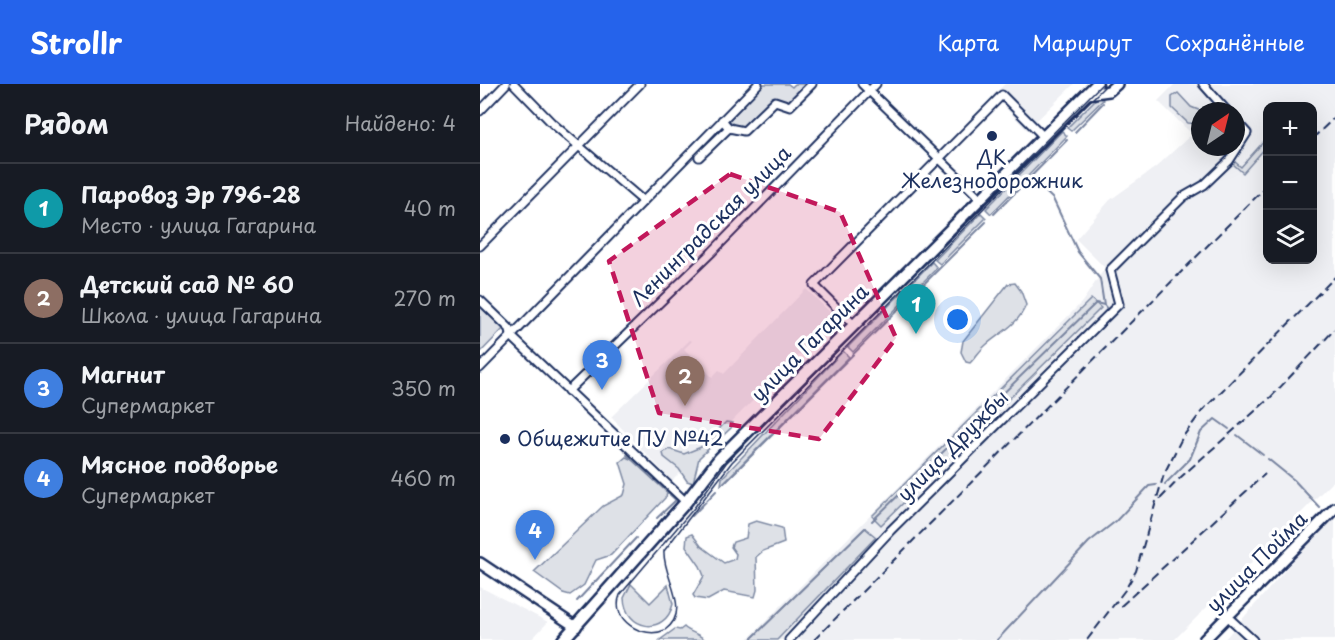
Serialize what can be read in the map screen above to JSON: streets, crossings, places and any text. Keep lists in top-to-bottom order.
{
  "streets": {
    "main road": ["улица Гагарина", "улица Пойма"],
    "street": ["Ленинградская улица", "улица Дружбы"]
  },
  "places": ["ДК Железнодорожник", "Общежитие ПУ №42"],
  "north": "top right",
  "page": {
    "header": "Strollr",
    "nav": ["Карта", "Маршрут", "Сохранённые"],
    "heading": ["Рядом", "Найдено: 4"],
    "map_buttons": ["+", "−"],
    "list": [
      {
        "mark": "1",
        "name": "Паровоз Эр 796-28",
        "note": "Место · улица Гагарина",
        "value": "40 m"
      },
      {
        "mark": "2",
        "name": "Детский сад № 60",
        "note": "Школа · улица Гагарина",
        "value": "270 m"
      },
      {
        "mark": "3",
        "name": "Магнит",
        "note": "Супермаркет",
        "value": "350 m"
      },
      {
        "mark": "4",
        "name": "Мясное подворье",
        "note": "Супермаркет",
        "value": "460 m"
      }
    ],
    "pins": [
      "1",
      "3",
      "2",
      "4"
    ]
  }
}
